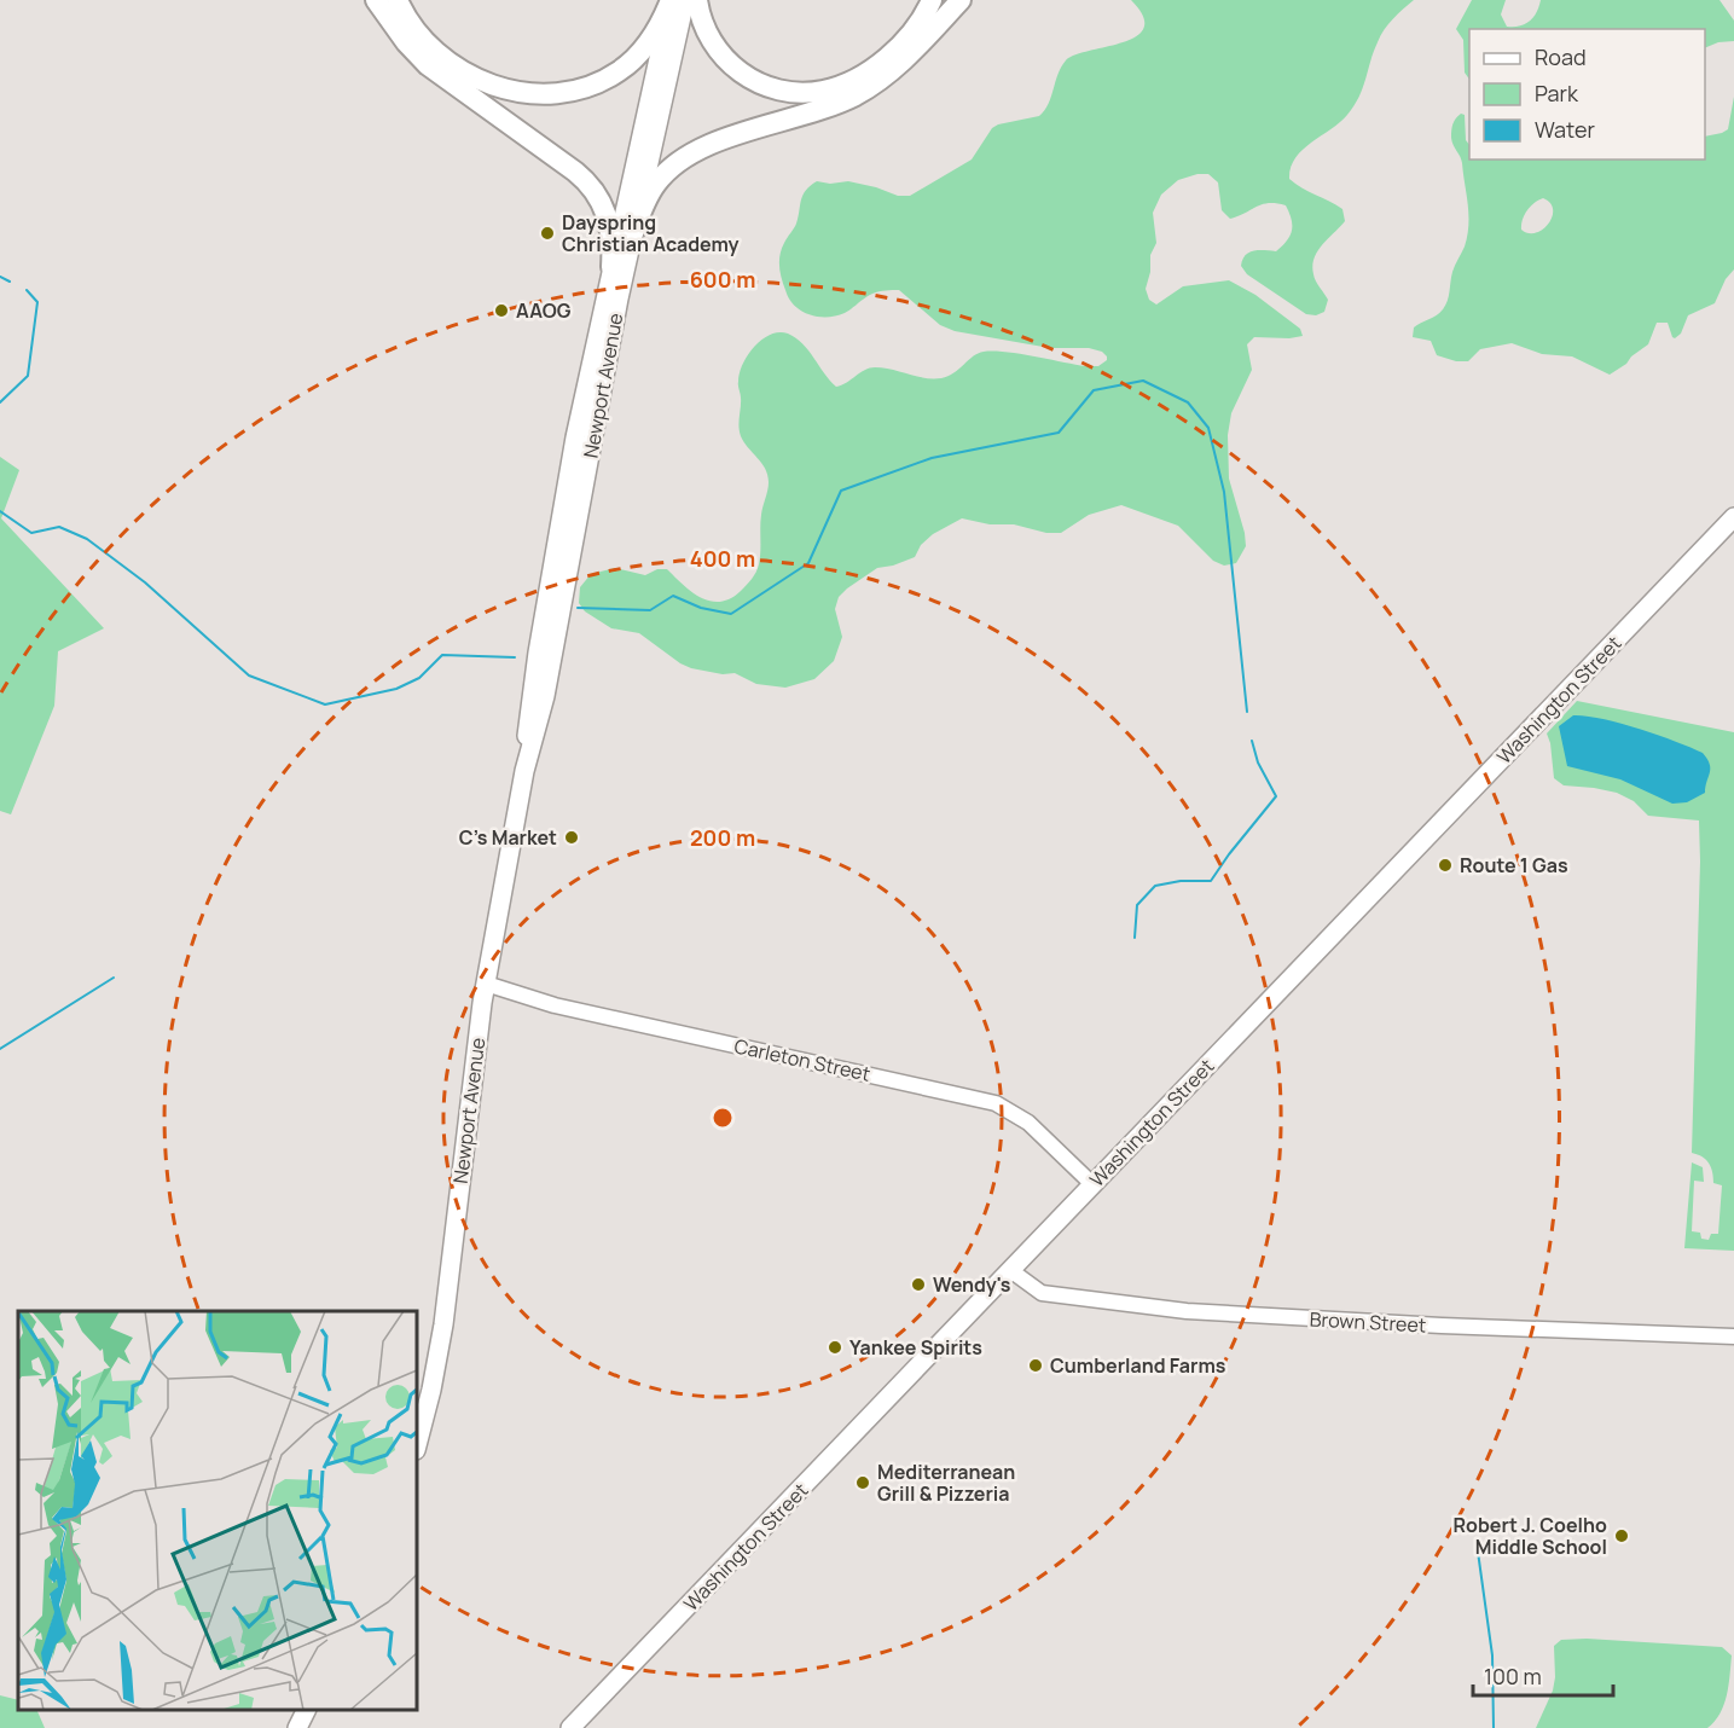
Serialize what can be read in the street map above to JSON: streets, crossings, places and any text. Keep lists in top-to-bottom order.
{
  "streets": {
    "main road": ["Newport Avenue", "Washington Street"],
    "street": ["Carleton Street", "Brown Street"]
  },
  "crossings": [
    ["Newport Avenue", "Carleton Street"],
    ["Washington Street", "Carleton Street"],
    ["Washington Street", "Brown Street"]
  ],
  "places": [
    "Dayspring Christian Academy",
    "AAOG",
    "C's Market",
    "Route 1 Gas",
    "Wendy's",
    "Yankee Spirits",
    "Cumberland Farms",
    "Mediterranean Grill & Pizzeria",
    "Robert J. Coelho Middle School"
  ],
  "legend": ["Road", "Park", "Water"],
  "scale_bar": "100 m",
  "rings": ["600 m", "400 m", "200 m"]
}
